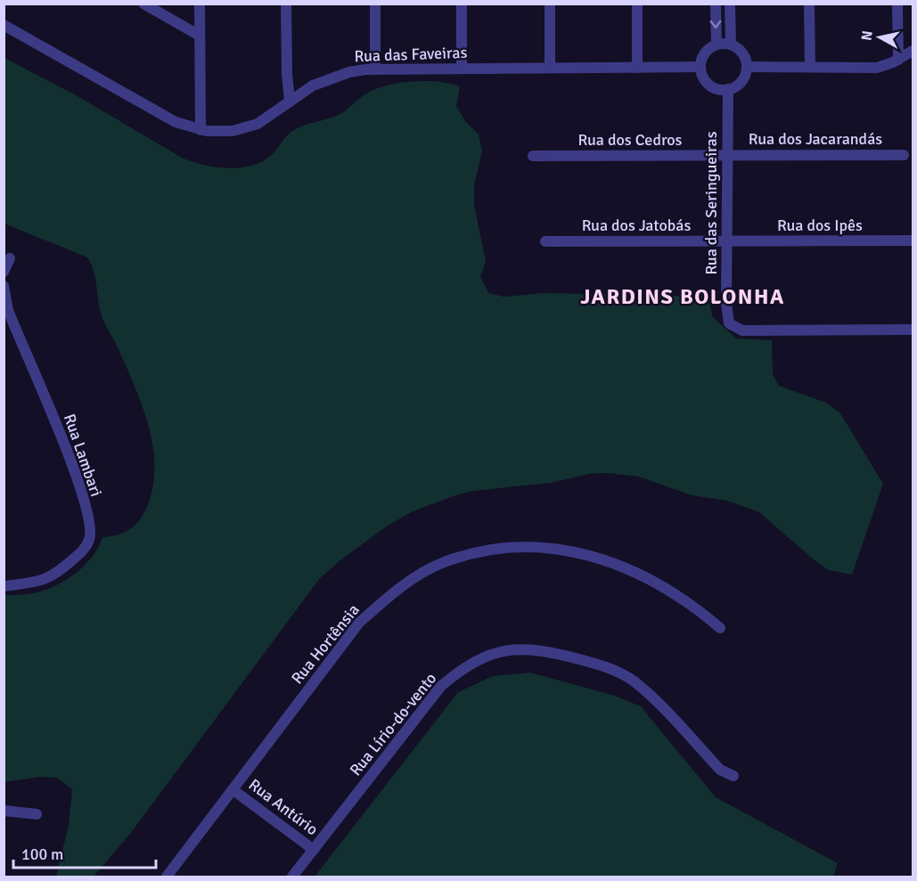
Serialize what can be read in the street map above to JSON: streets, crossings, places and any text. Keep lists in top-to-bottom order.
{
  "streets": {
    "street": [
      "Rua das Faveiras",
      "Rua dos Jacarandás",
      "Rua dos Cedros",
      "Rua das Seringueiras",
      "Rua dos Jatobás",
      "Rua dos Ipês",
      "Rua Lambari",
      "Rua Hortênsia",
      "Rua Lírio-do-vento",
      "Rua Antúrio"
    ]
  },
  "crossings": [
    ["Rua das Faveiras", "Rua das Seringueiras"],
    ["Rua dos Jacarandás", "Rua dos Cedros"],
    ["Rua dos Jacarandás", "Rua das Seringueiras"],
    ["Rua dos Cedros", "Rua das Seringueiras"],
    ["Rua das Seringueiras", "Rua dos Jatobás"],
    ["Rua das Seringueiras", "Rua dos Ipês"],
    ["Rua dos Jatobás", "Rua dos Ipês"],
    ["Rua Hortênsia", "Rua Antúrio"],
    ["Rua Lírio-do-vento", "Rua Antúrio"]
  ],
  "districts": ["JARDINS BOLONHA"],
  "scale_bar": "100 m",
  "north": "left"
}
